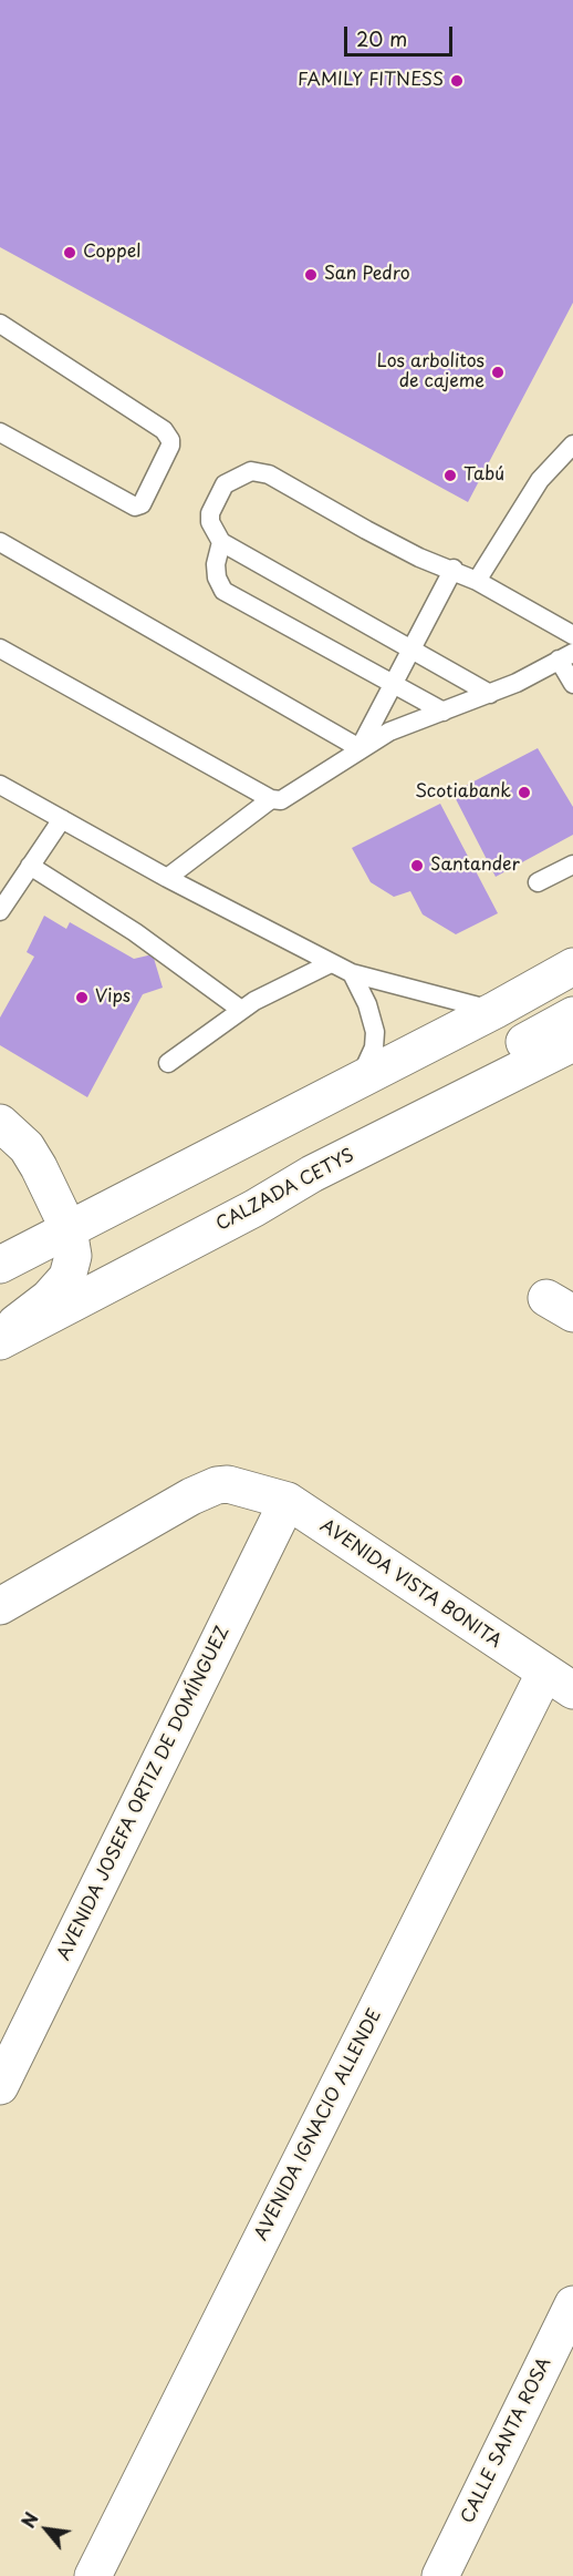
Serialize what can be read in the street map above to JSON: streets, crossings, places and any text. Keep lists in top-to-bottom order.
{
  "streets": {
    "street": [
      "CALZADA CETYS",
      "AVENIDA VISTA BONITA",
      "AVENIDA JOSEFA ORTIZ DE DOMÍNGUEZ",
      "AVENIDA IGNACIO ALLENDE",
      "CALLE SANTA ROSA"
    ]
  },
  "crossings": [
    ["AVENIDA VISTA BONITA", "AVENIDA JOSEFA ORTIZ DE DOMÍNGUEZ"],
    ["AVENIDA VISTA BONITA", "AVENIDA IGNACIO ALLENDE"]
  ],
  "places": [
    "FAMILY FITNESS",
    "Coppel",
    "San Pedro",
    "Los arbolitos de cajeme",
    "Tabú",
    "Scotiabank",
    "Santander",
    "Vips"
  ],
  "scale_bar": "20 m",
  "north": "top left"
}
